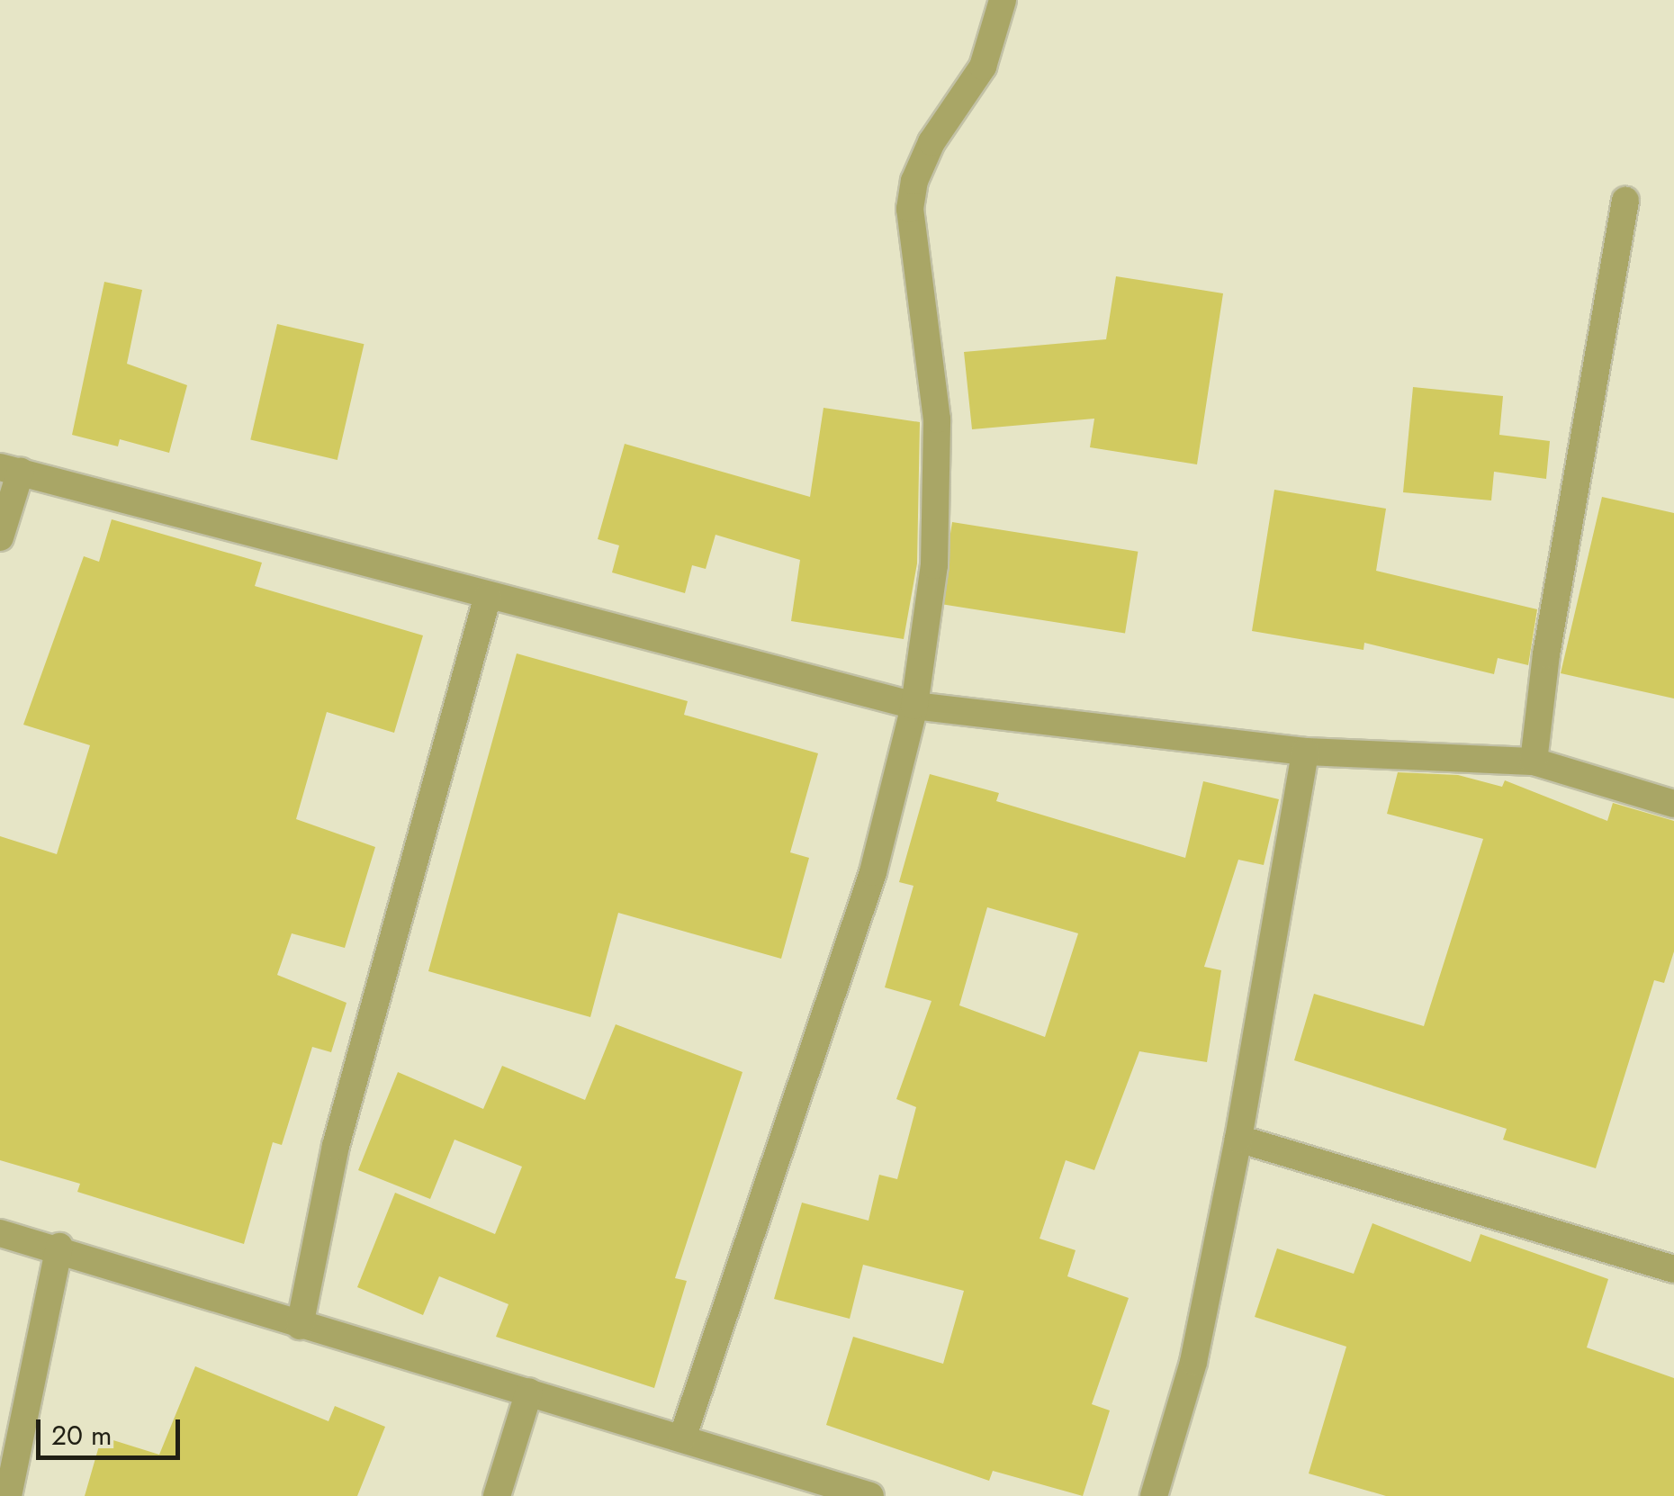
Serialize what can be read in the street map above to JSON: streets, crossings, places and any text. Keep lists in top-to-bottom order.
{
  "scale_bar": "20 m"
}
